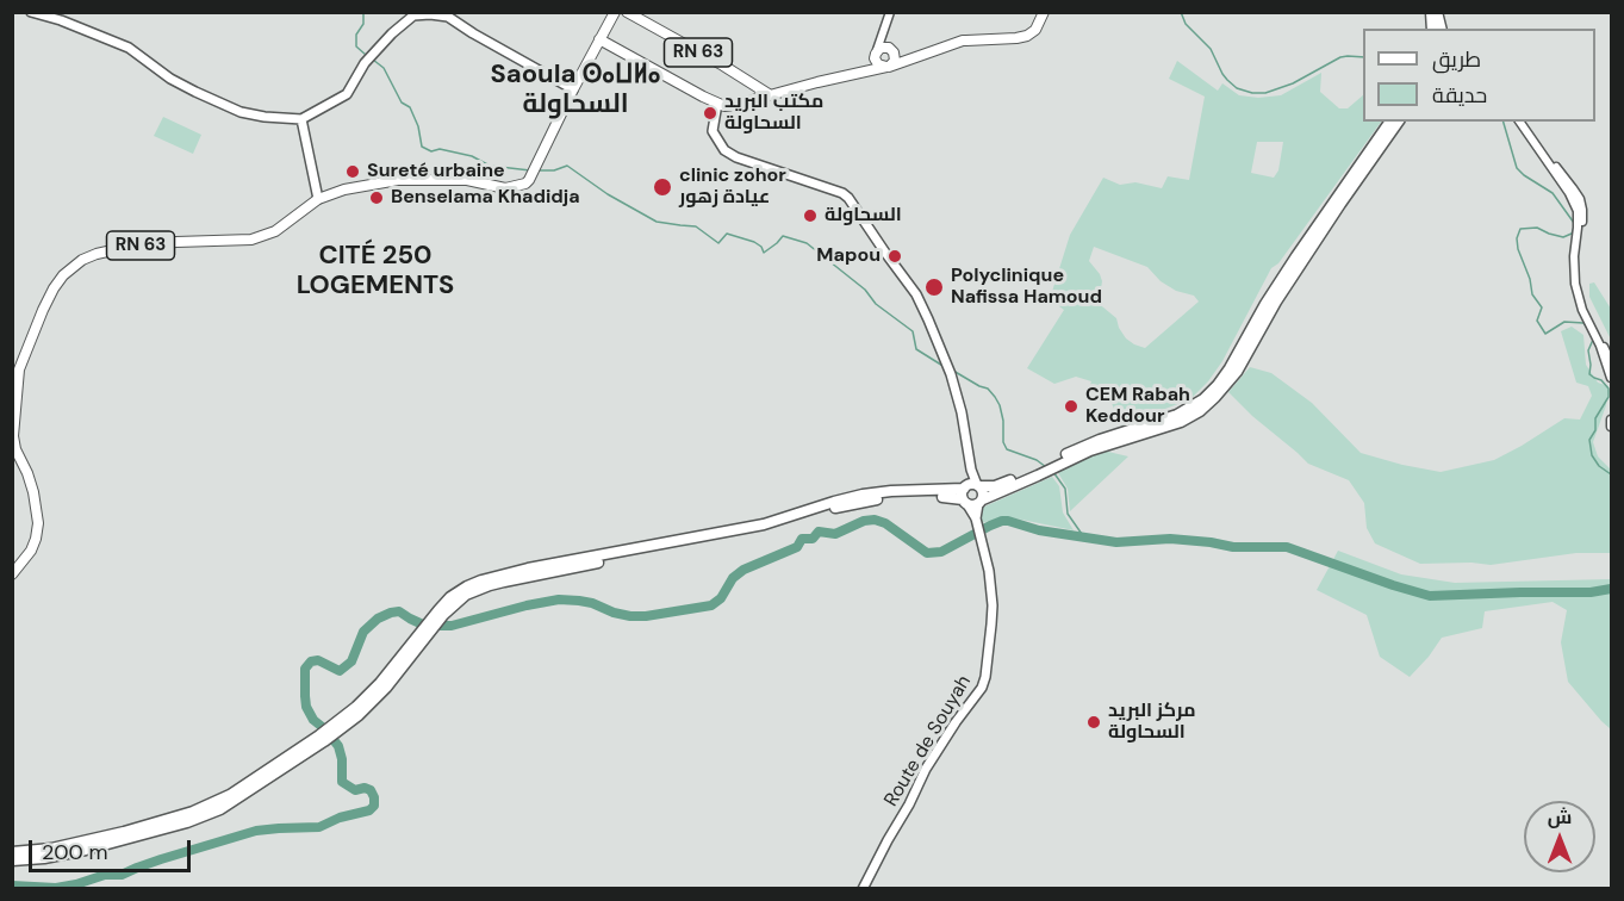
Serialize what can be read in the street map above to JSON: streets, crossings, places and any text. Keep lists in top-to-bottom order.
{
  "streets": {
    "main road": ["RN 63", "Route de Souyah"]
  },
  "districts": ["Saoula ⵙⴰⵡⵍⴰ السحاولة", "CITÉ 250 LOGEMENTS"],
  "places": [
    "مكتب البريد السحاولة",
    "Sureté urbaine",
    "clinic zohor عيادة زهور",
    "Benselama Khadidja",
    "السحاولة",
    "Mapou",
    "Polyclinique Nafissa Hamoud",
    "CEM Rabah Keddour",
    "مركز البريد السحاولة"
  ],
  "legend": ["طريق", "حديقة"],
  "scale_bar": "200 m",
  "north": "top"
}
